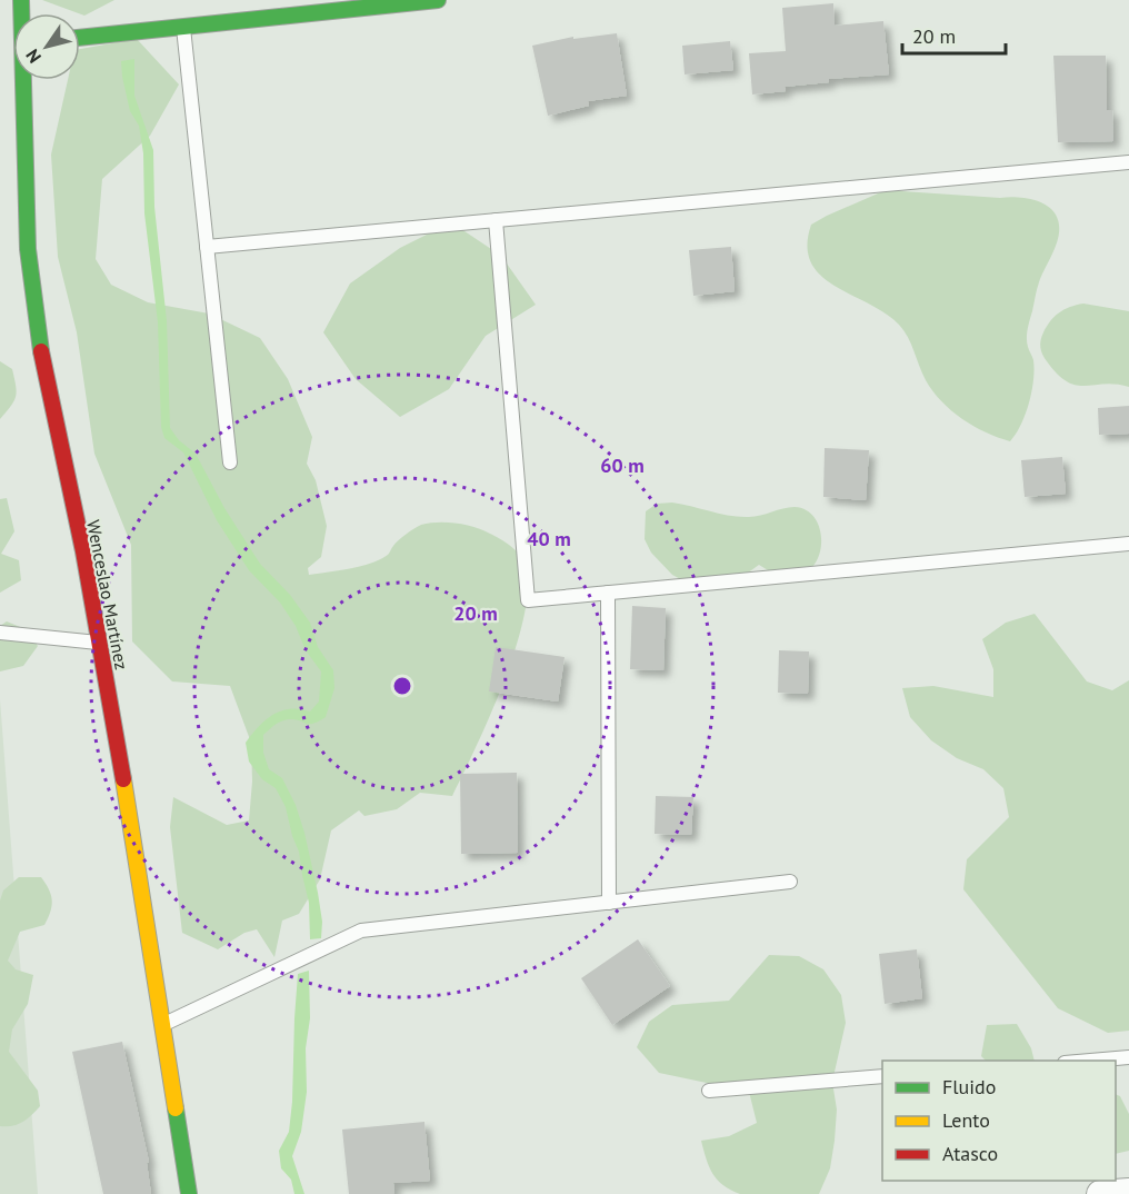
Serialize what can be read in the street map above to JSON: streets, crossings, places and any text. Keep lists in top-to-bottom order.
{
  "streets": {
    "main road": ["Wenceslao Martínez"]
  },
  "legend": ["Fluido", "Lento", "Atasco"],
  "scale_bar": "20 m",
  "north": "bottom left",
  "rings": ["60 m", "40 m", "20 m"]
}
